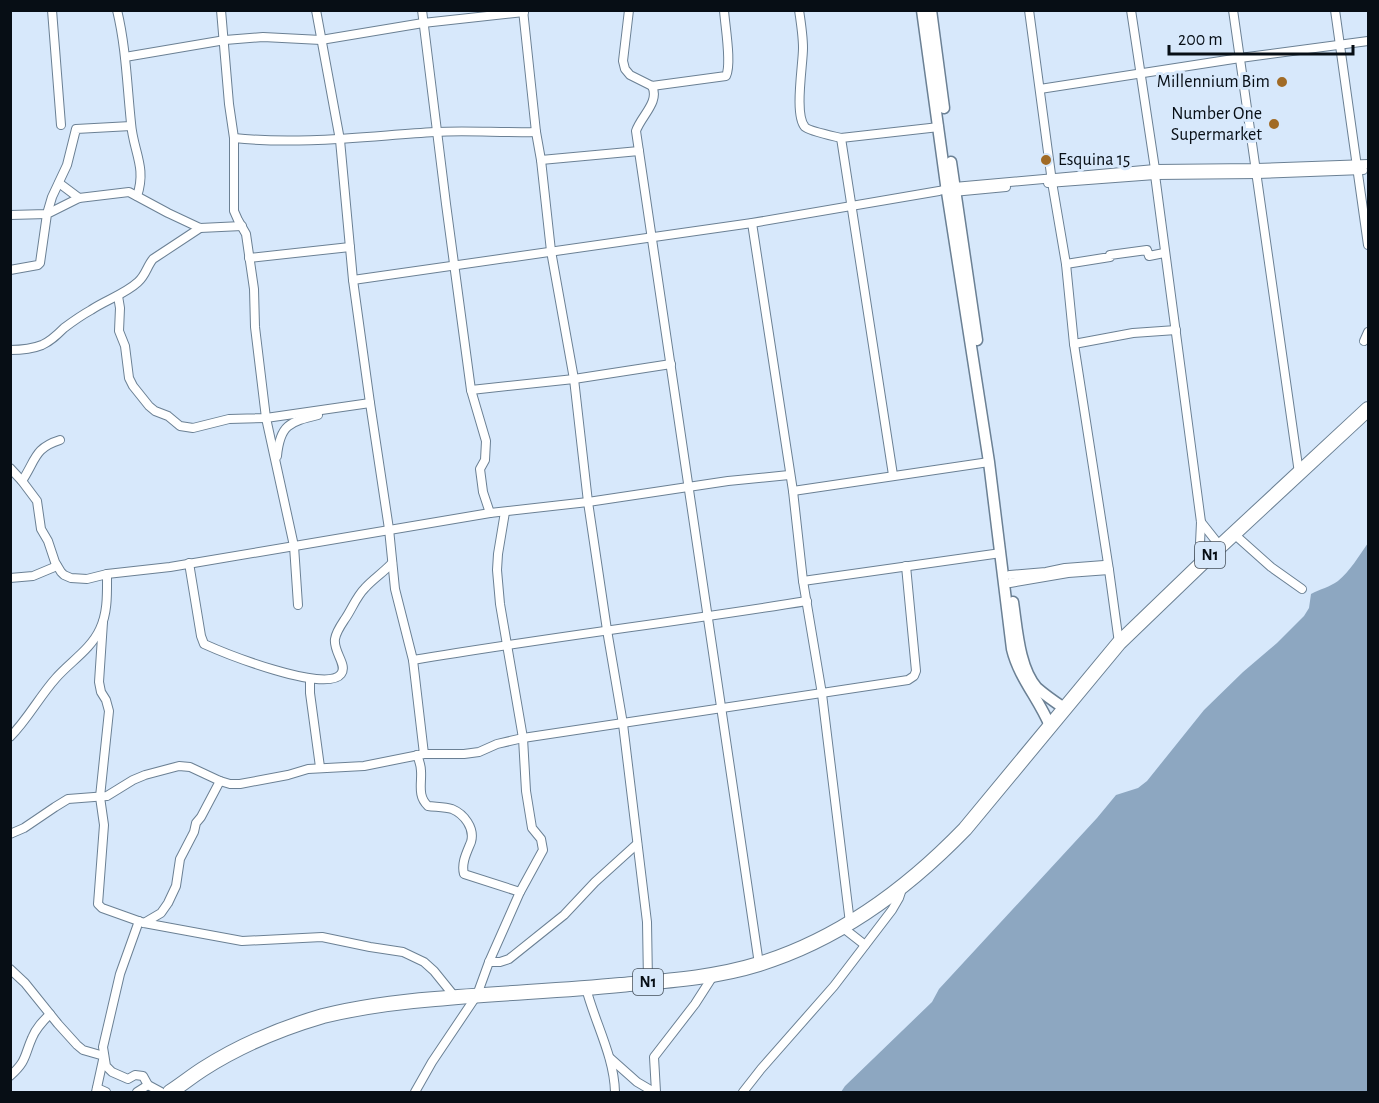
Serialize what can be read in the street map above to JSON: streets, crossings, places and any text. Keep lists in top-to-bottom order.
{
  "streets": {
    "highway": ["N1"]
  },
  "places": ["Millennium Bim", "Number One Supermarket", "Esquina 15"],
  "scale_bar": "200 m"
}
